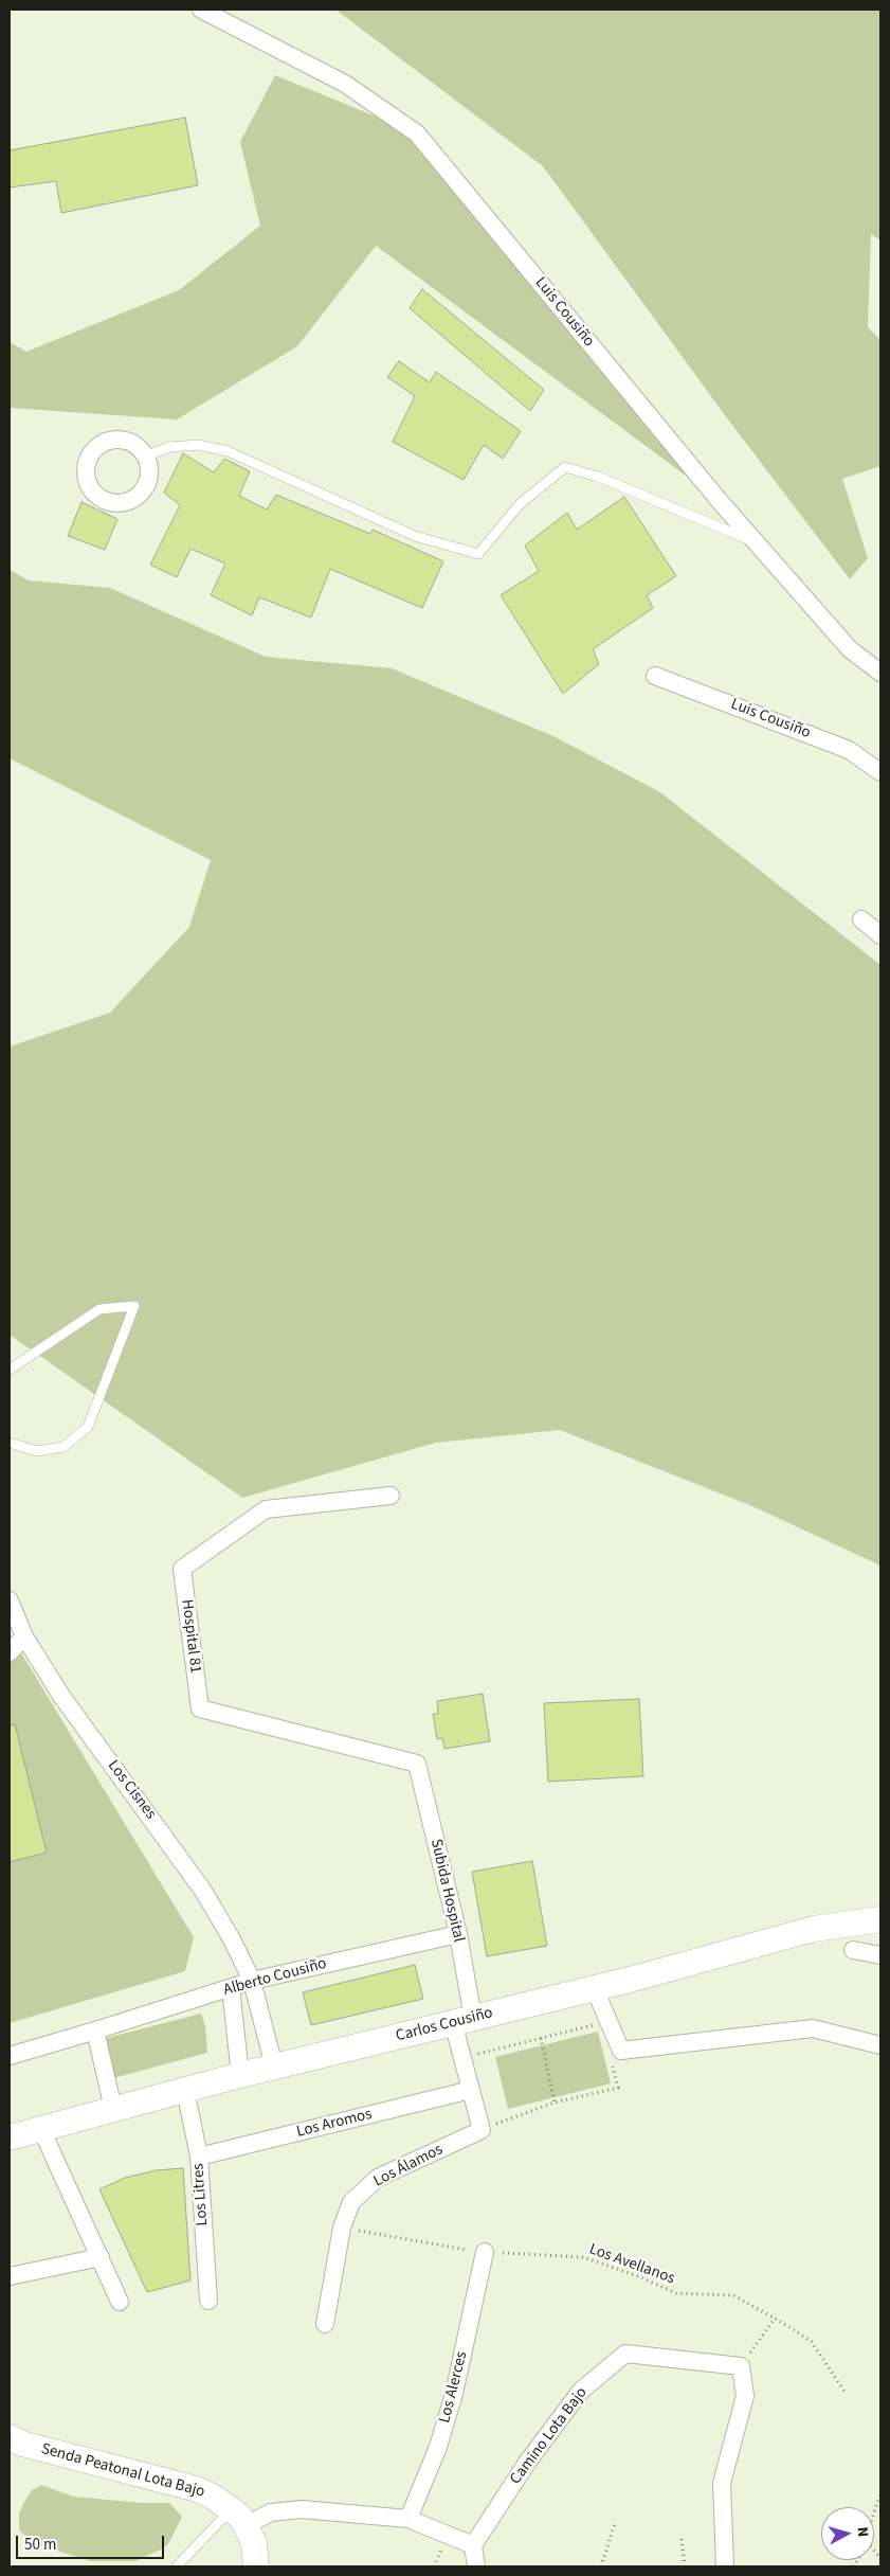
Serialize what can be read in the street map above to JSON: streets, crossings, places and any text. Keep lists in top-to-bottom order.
{
  "streets": {
    "main road": ["Carlos Cousiño", "Senda Peatonal Lota Bajo"],
    "street": [
      "Luis Cousiño",
      "Hospital 81",
      "Los Cisnes",
      "Subida Hospital",
      "Alberto Cousiño",
      "Los Aromos",
      "Los Álamos",
      "Los Litres",
      "Los Alerces",
      "Camino Lota Bajo"
    ],
    "path": ["Los Avellanos"]
  },
  "crossings": [
    ["Hospital 81", "Subida Hospital"],
    ["Los Cisnes", "Alberto Cousiño"],
    ["Los Cisnes", "Carlos Cousiño"],
    ["Subida Hospital", "Alberto Cousiño"],
    ["Subida Hospital", "Carlos Cousiño"],
    ["Carlos Cousiño", "Los Litres"],
    ["Los Aromos", "Los Litres"],
    ["Los Álamos", "Los Avellanos"],
    ["Los Avellanos", "Los Alerces"]
  ],
  "scale_bar": "50 m",
  "north": "right"
}
